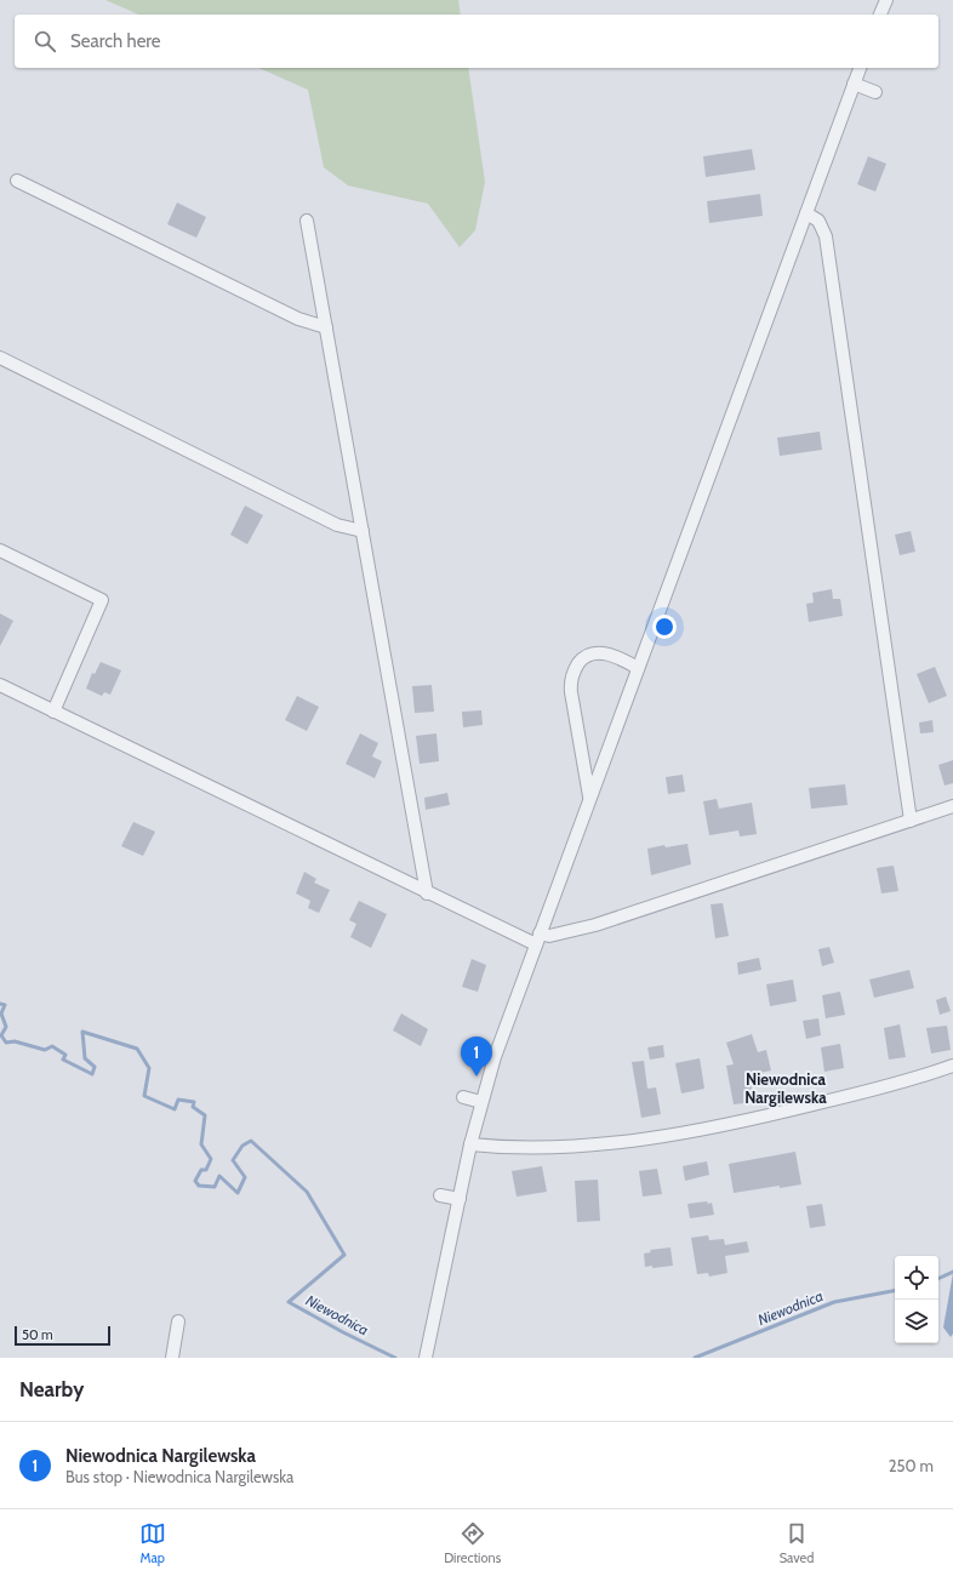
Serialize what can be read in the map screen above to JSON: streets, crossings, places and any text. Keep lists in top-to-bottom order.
{
  "districts": ["Niewodnica Nargilewska"],
  "water": ["Niewodnica"],
  "scale_bar": "50 m",
  "page": {
    "search": "Search here",
    "pins": "1",
    "scale": "50 m",
    "heading": "Nearby",
    "list": [
      {
        "mark": "1",
        "name": "Niewodnica Nargilewska",
        "note": "Bus stop · Niewodnica Nargilewska",
        "value": "250 m"
      }
    ],
    "nav": ["Map", "Directions", "Saved"]
  }
}
